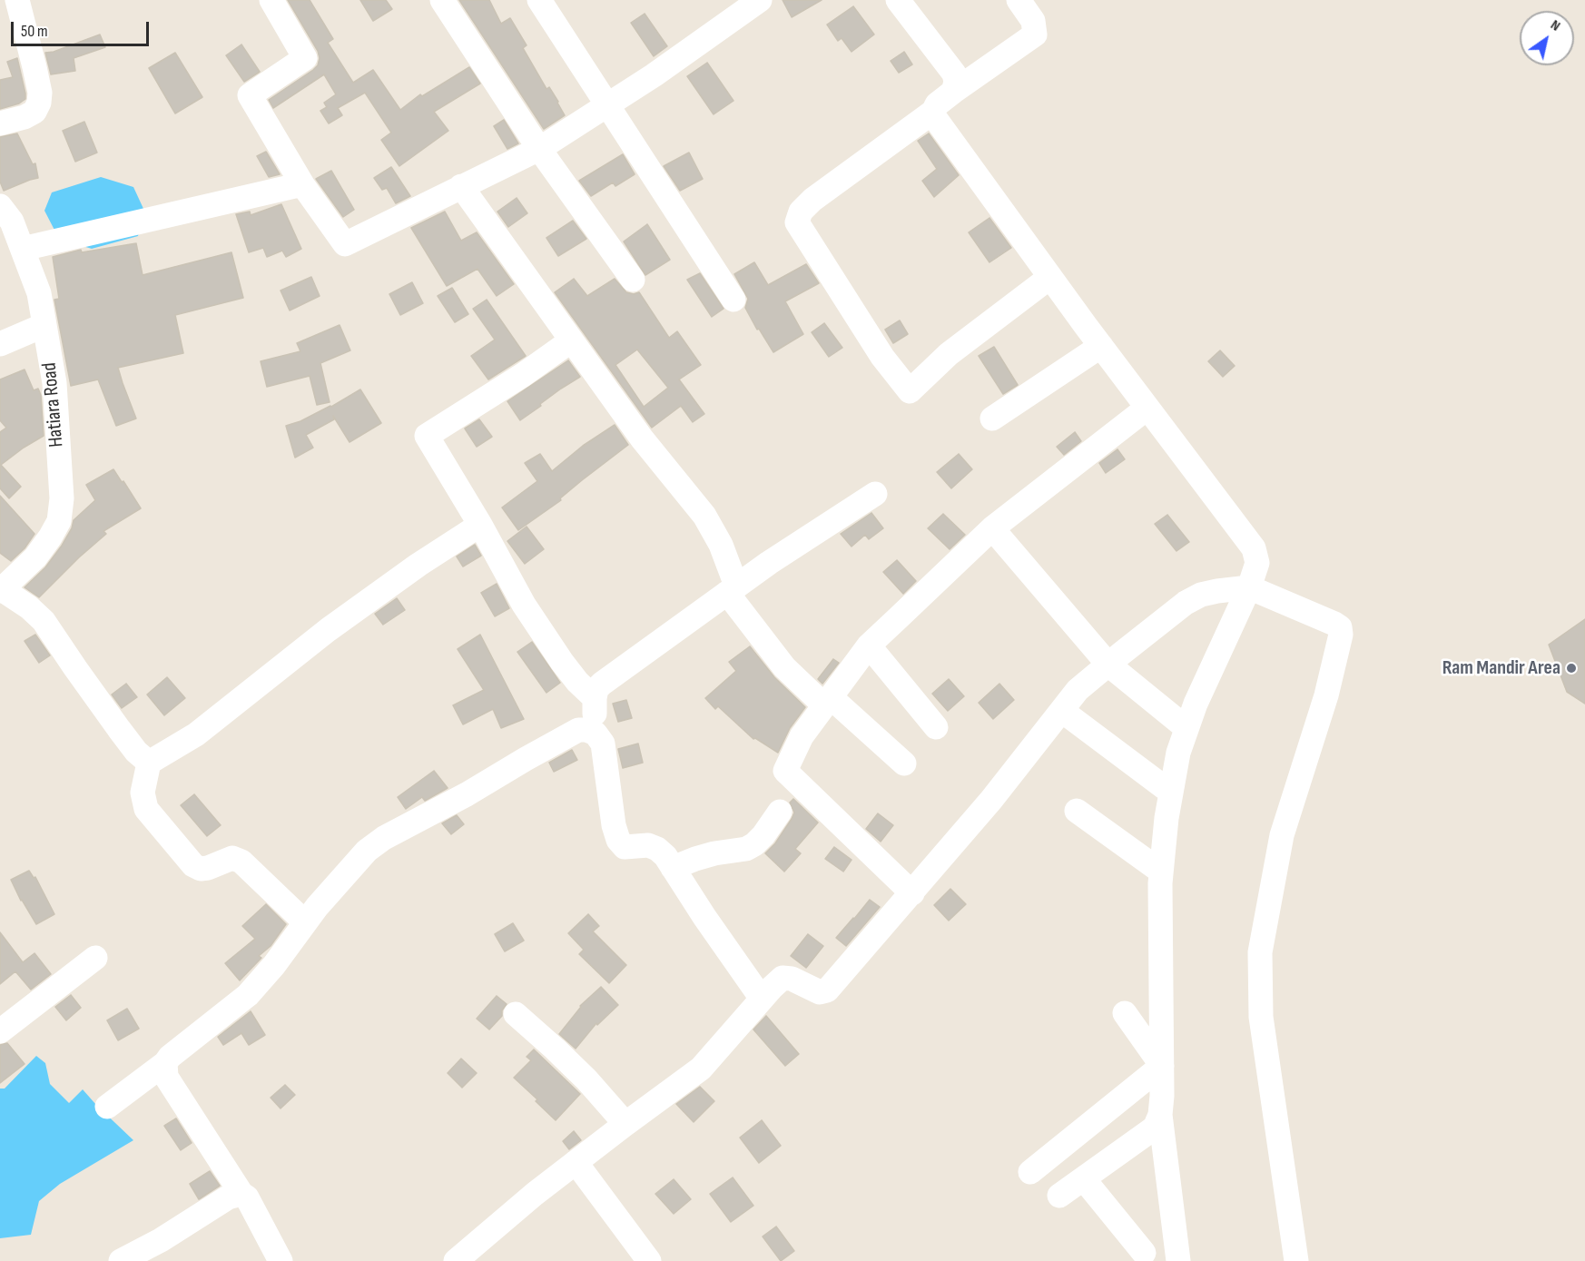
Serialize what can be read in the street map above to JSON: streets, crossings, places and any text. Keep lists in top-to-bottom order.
{
  "streets": {
    "street": ["Hatiara Road"]
  },
  "places": ["Ram Mandir Area"],
  "scale_bar": "50 m",
  "north": "top right"
}
